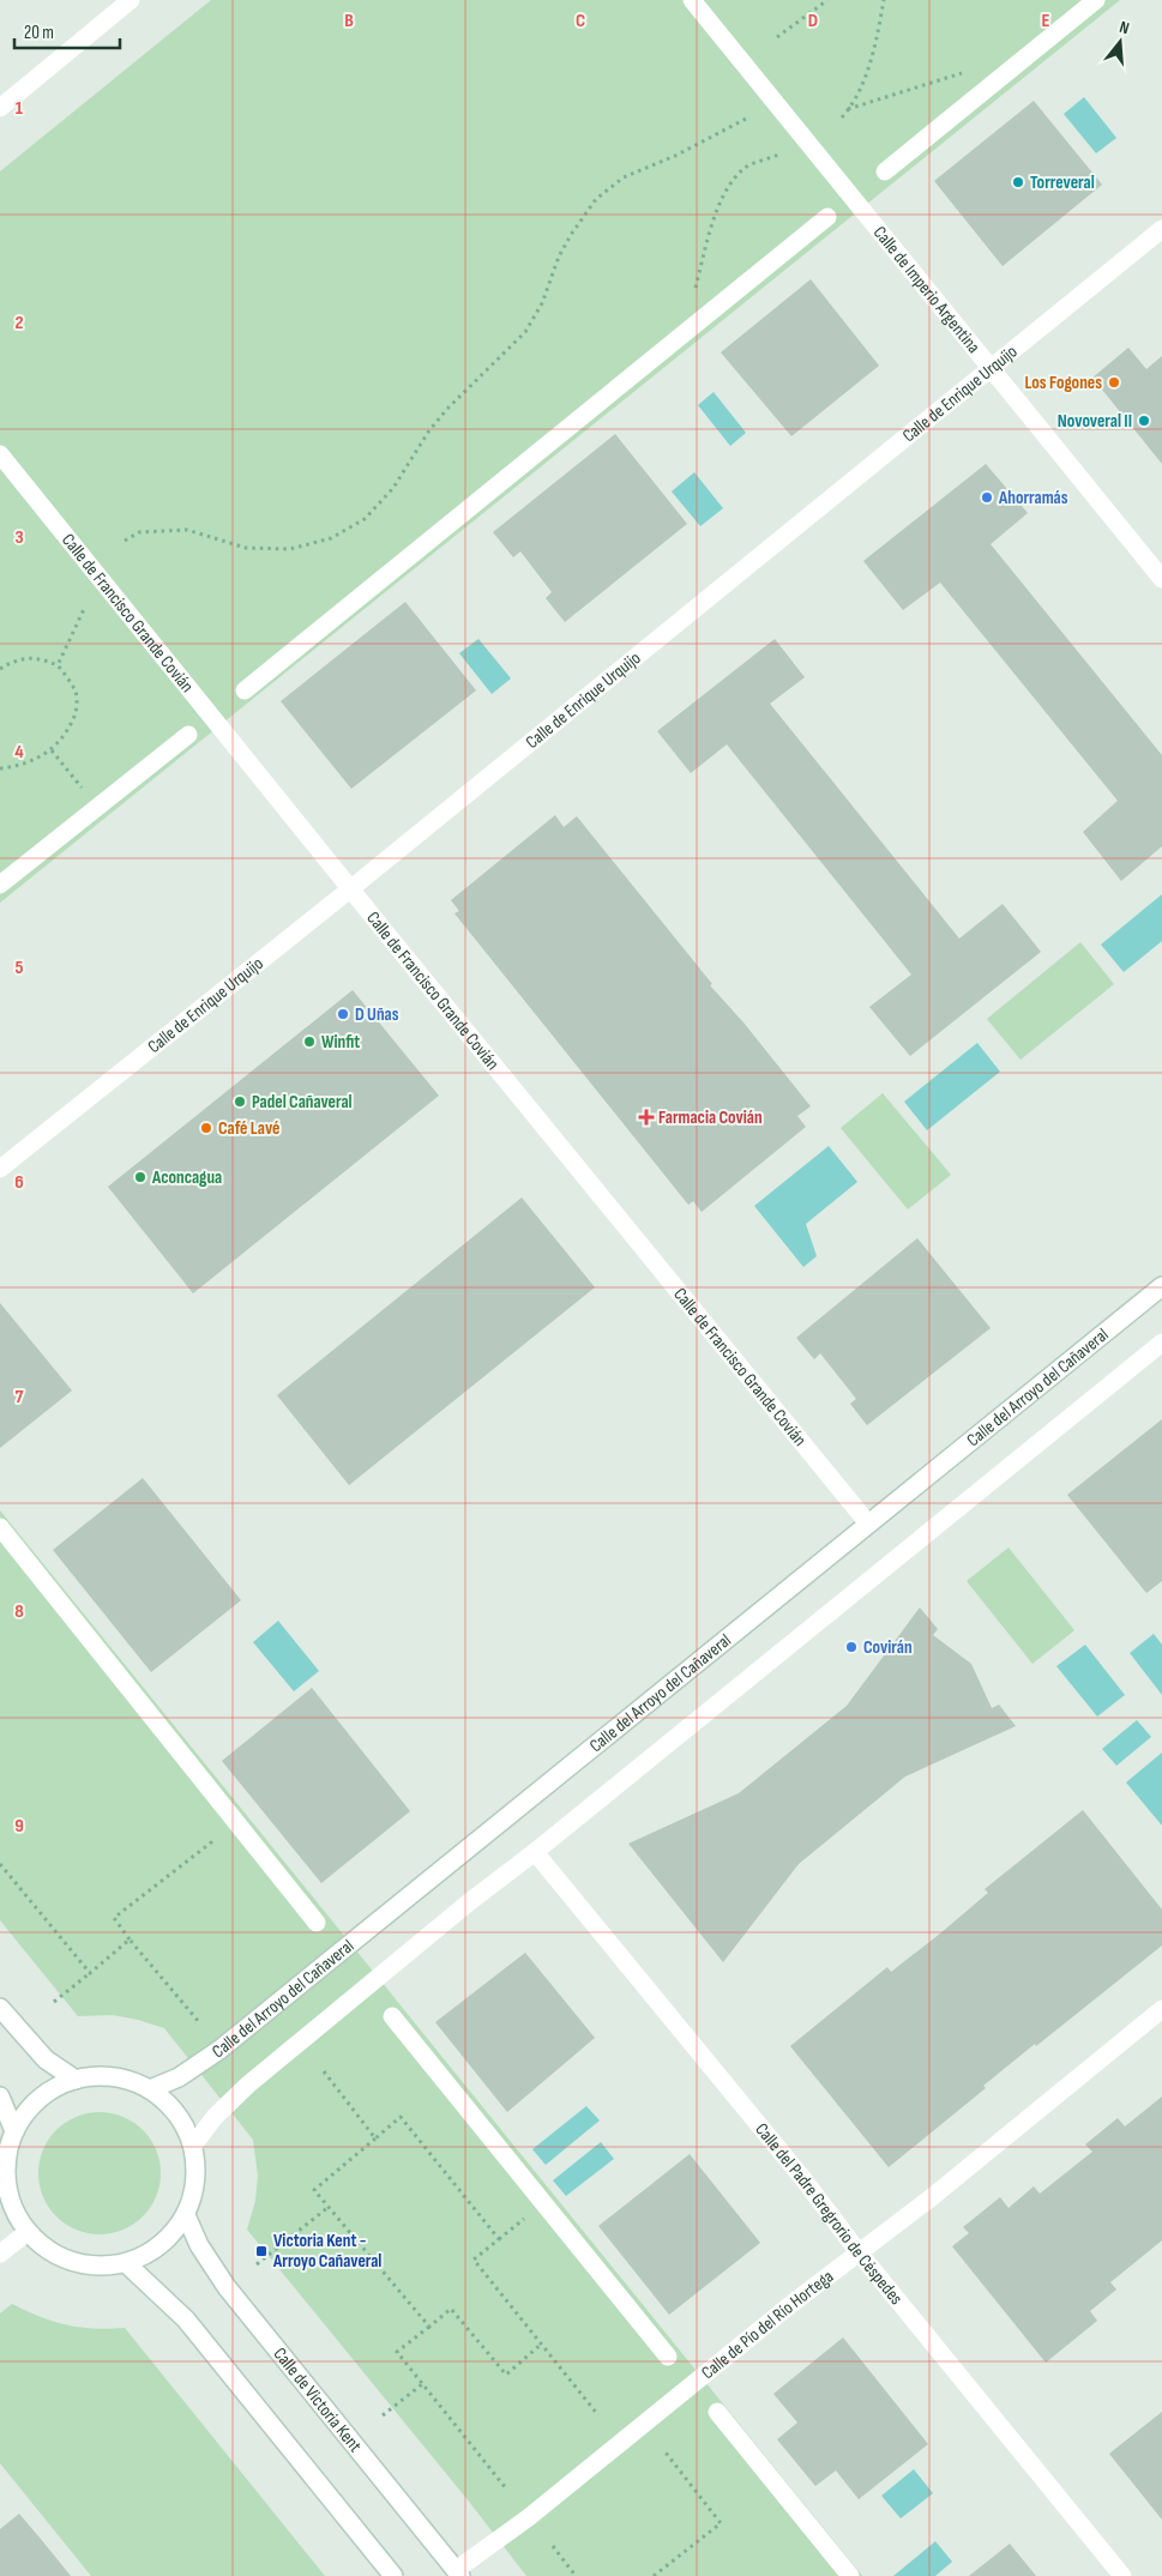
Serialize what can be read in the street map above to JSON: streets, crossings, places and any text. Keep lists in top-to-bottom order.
{
  "streets": {
    "street": [
      "Calle de Imperio Argentina",
      "Calle de Enrique Urquijo",
      "Calle de Francisco Grande Covián",
      "Calle del Arroyo del Cañaveral",
      "Calle del Padre Gregrorio de Céspedes",
      "Calle de Pío del Río Hortega",
      "Calle de Victoria Kent"
    ]
  },
  "crossings": [
    ["Calle de Imperio Argentina", "Calle de Enrique Urquijo"],
    ["Calle de Enrique Urquijo", "Calle de Francisco Grande Covián"],
    ["Calle de Francisco Grande Covián", "Calle del Arroyo del Cañaveral"],
    ["Calle del Arroyo del Cañaveral", "Calle de Victoria Kent"],
    ["Calle del Padre Gregrorio de Céspedes", "Calle de Pío del Río Hortega"],
    ["Calle de Pío del Río Hortega", "Calle de Victoria Kent"]
  ],
  "places": {
    "other": [
      "Torreveral",
      "Los Fogones",
      "Novoveral II",
      "Ahorramás",
      "D Uñas",
      "Winfit",
      "Padel Cañaveral",
      "Café Lavé",
      "Aconcagua",
      "Covirán"
    ],
    "health": ["Farmacia Covián"],
    "transit": ["Victoria Kent - Arroyo Cañaveral"]
  },
  "scale_bar": "20 m",
  "north": "top",
  "grid": {
    "columns": [
      "B",
      "C",
      "D",
      "E"
    ],
    "rows": [
      "1",
      "2",
      "3",
      "4",
      "5",
      "6",
      "7",
      "8",
      "9"
    ]
  }
}
